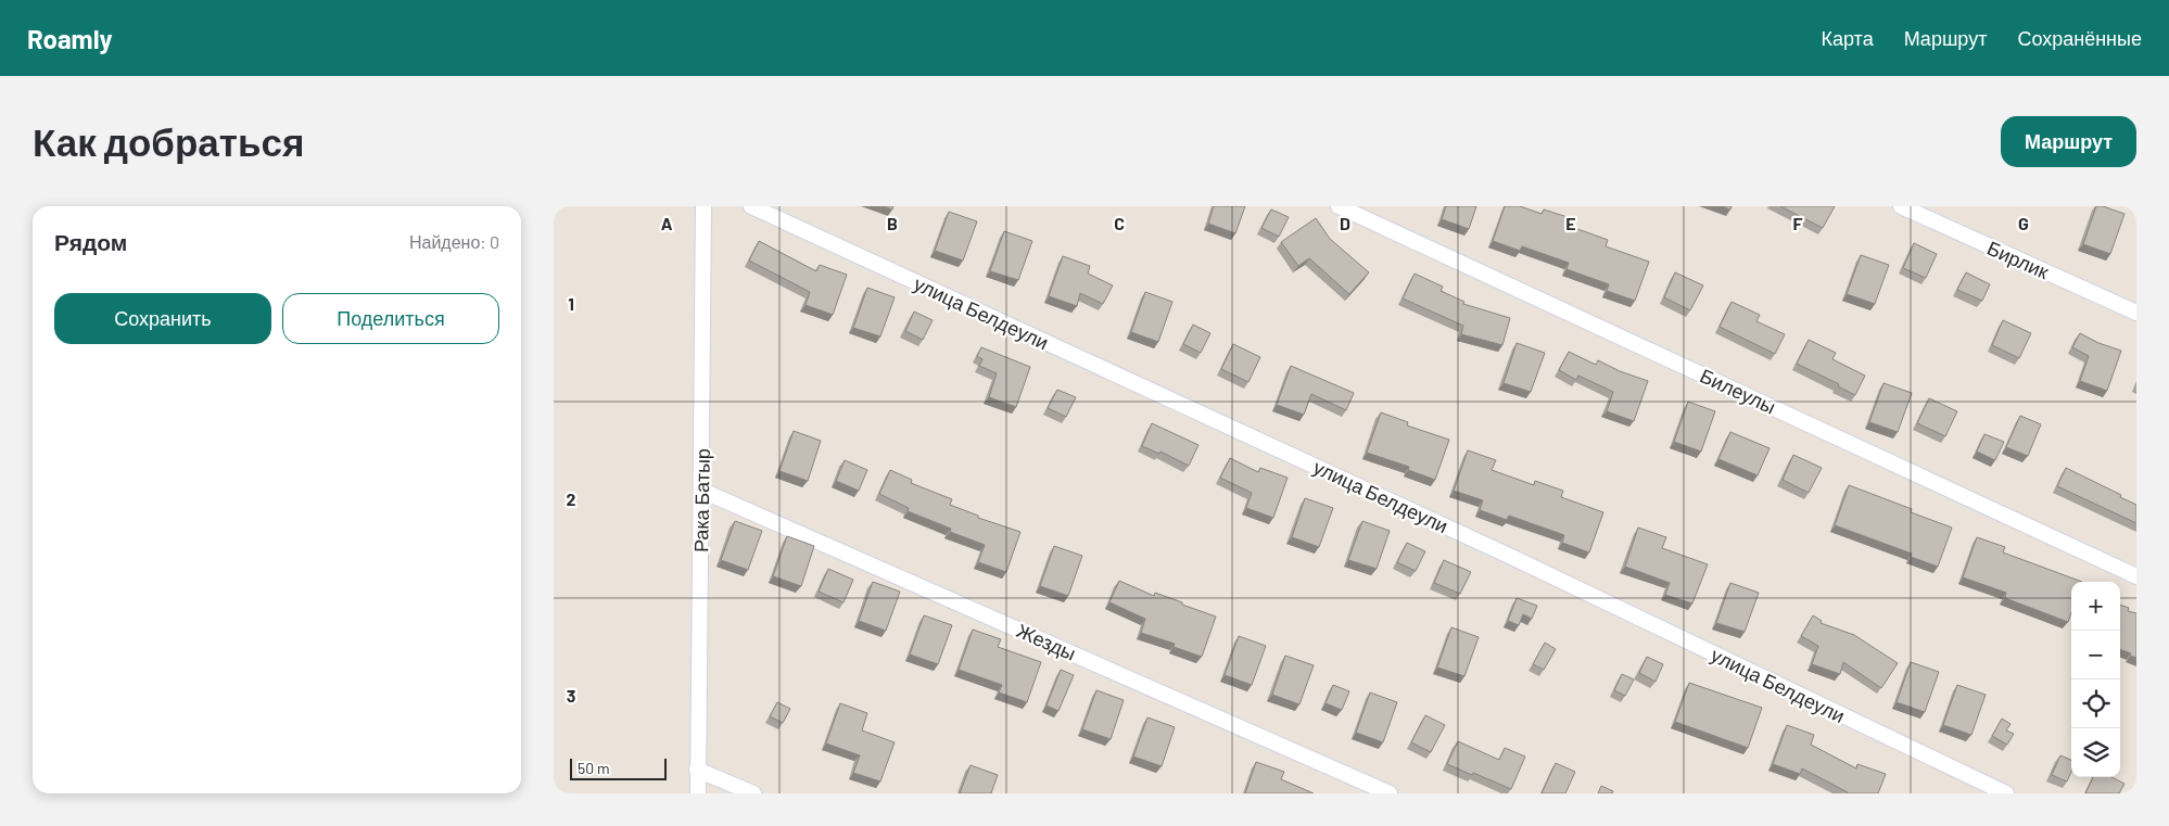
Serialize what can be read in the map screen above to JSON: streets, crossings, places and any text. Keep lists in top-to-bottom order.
{
  "streets": {
    "street": [
      "Бирлик",
      "улица Белдеули",
      "Билеулы",
      "Рака Батыр",
      "Жезды"
    ]
  },
  "crossings": [
    ["Рака Батыр", "Жезды"]
  ],
  "scale_bar": "50 m",
  "page": {
    "header": "Roamly",
    "nav": ["Карта", "Маршрут", "Сохранённые"],
    "buttons": [
      "Маршрут",
      ["Сохранить", "Поделиться"]
    ],
    "title": "Как добраться",
    "heading": ["Рядом", "Найдено: 0"],
    "map_buttons": ["+", "−"],
    "scale": "50 m"
  },
  "grid": {
    "columns": [
      "A",
      "B",
      "C",
      "D",
      "E",
      "F",
      "G"
    ],
    "rows": ["1", "2", "3"]
  }
}
